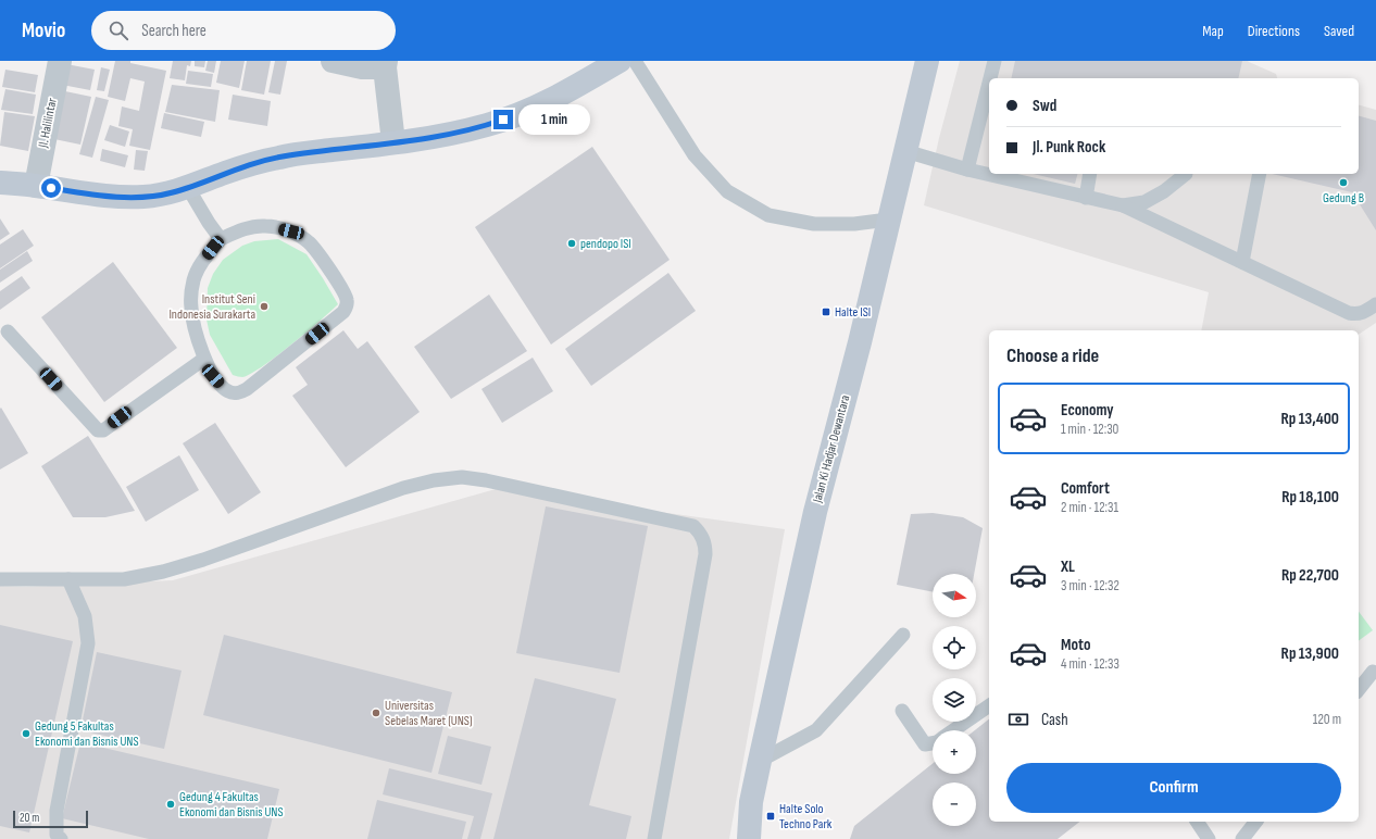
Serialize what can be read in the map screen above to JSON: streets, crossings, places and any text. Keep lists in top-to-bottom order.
{
  "streets": {
    "main road": ["Jalan Ki Hadjar Dewantara"],
    "street": ["Jl. Halilintar"]
  },
  "places": {
    "other": [
      "Gedung B",
      "pendopo ISI",
      "Institut Seni Indonesia Surakarta",
      "Universitas Sebelas Maret (UNS)",
      "Gedung 5 Fakultas Ekonomi dan Bisnis UNS",
      "Gedung 4 Fakultas Ekonomi dan Bisnis UNS"
    ],
    "transit": ["Halte ISI", "Halte Solo Techno Park"]
  },
  "scale_bar": "20 m",
  "north": "right",
  "page": {
    "header": "Movio",
    "search": "Search here",
    "nav": ["Map", "Directions", "Saved"],
    "banner": ["Swd", "Jl. Punk Rock"],
    "bubble": "1 min",
    "heading": "Choose a ride",
    "list": [
      {
        "name": "Economy",
        "note": "1 min · 12:30",
        "value": "Rp 13,400"
      },
      {
        "name": "Comfort",
        "note": "2 min · 12:31",
        "value": "Rp 18,100"
      },
      {
        "name": "XL",
        "note": "3 min · 12:32",
        "value": "Rp 22,700"
      },
      {
        "name": "Moto",
        "note": "4 min · 12:33",
        "value": "Rp 13,900"
      }
    ],
    "map_buttons": ["+", "−"],
    "pay": ["Cash", "120 m"],
    "buttons": "Confirm",
    "scale": "20 m"
  }
}
